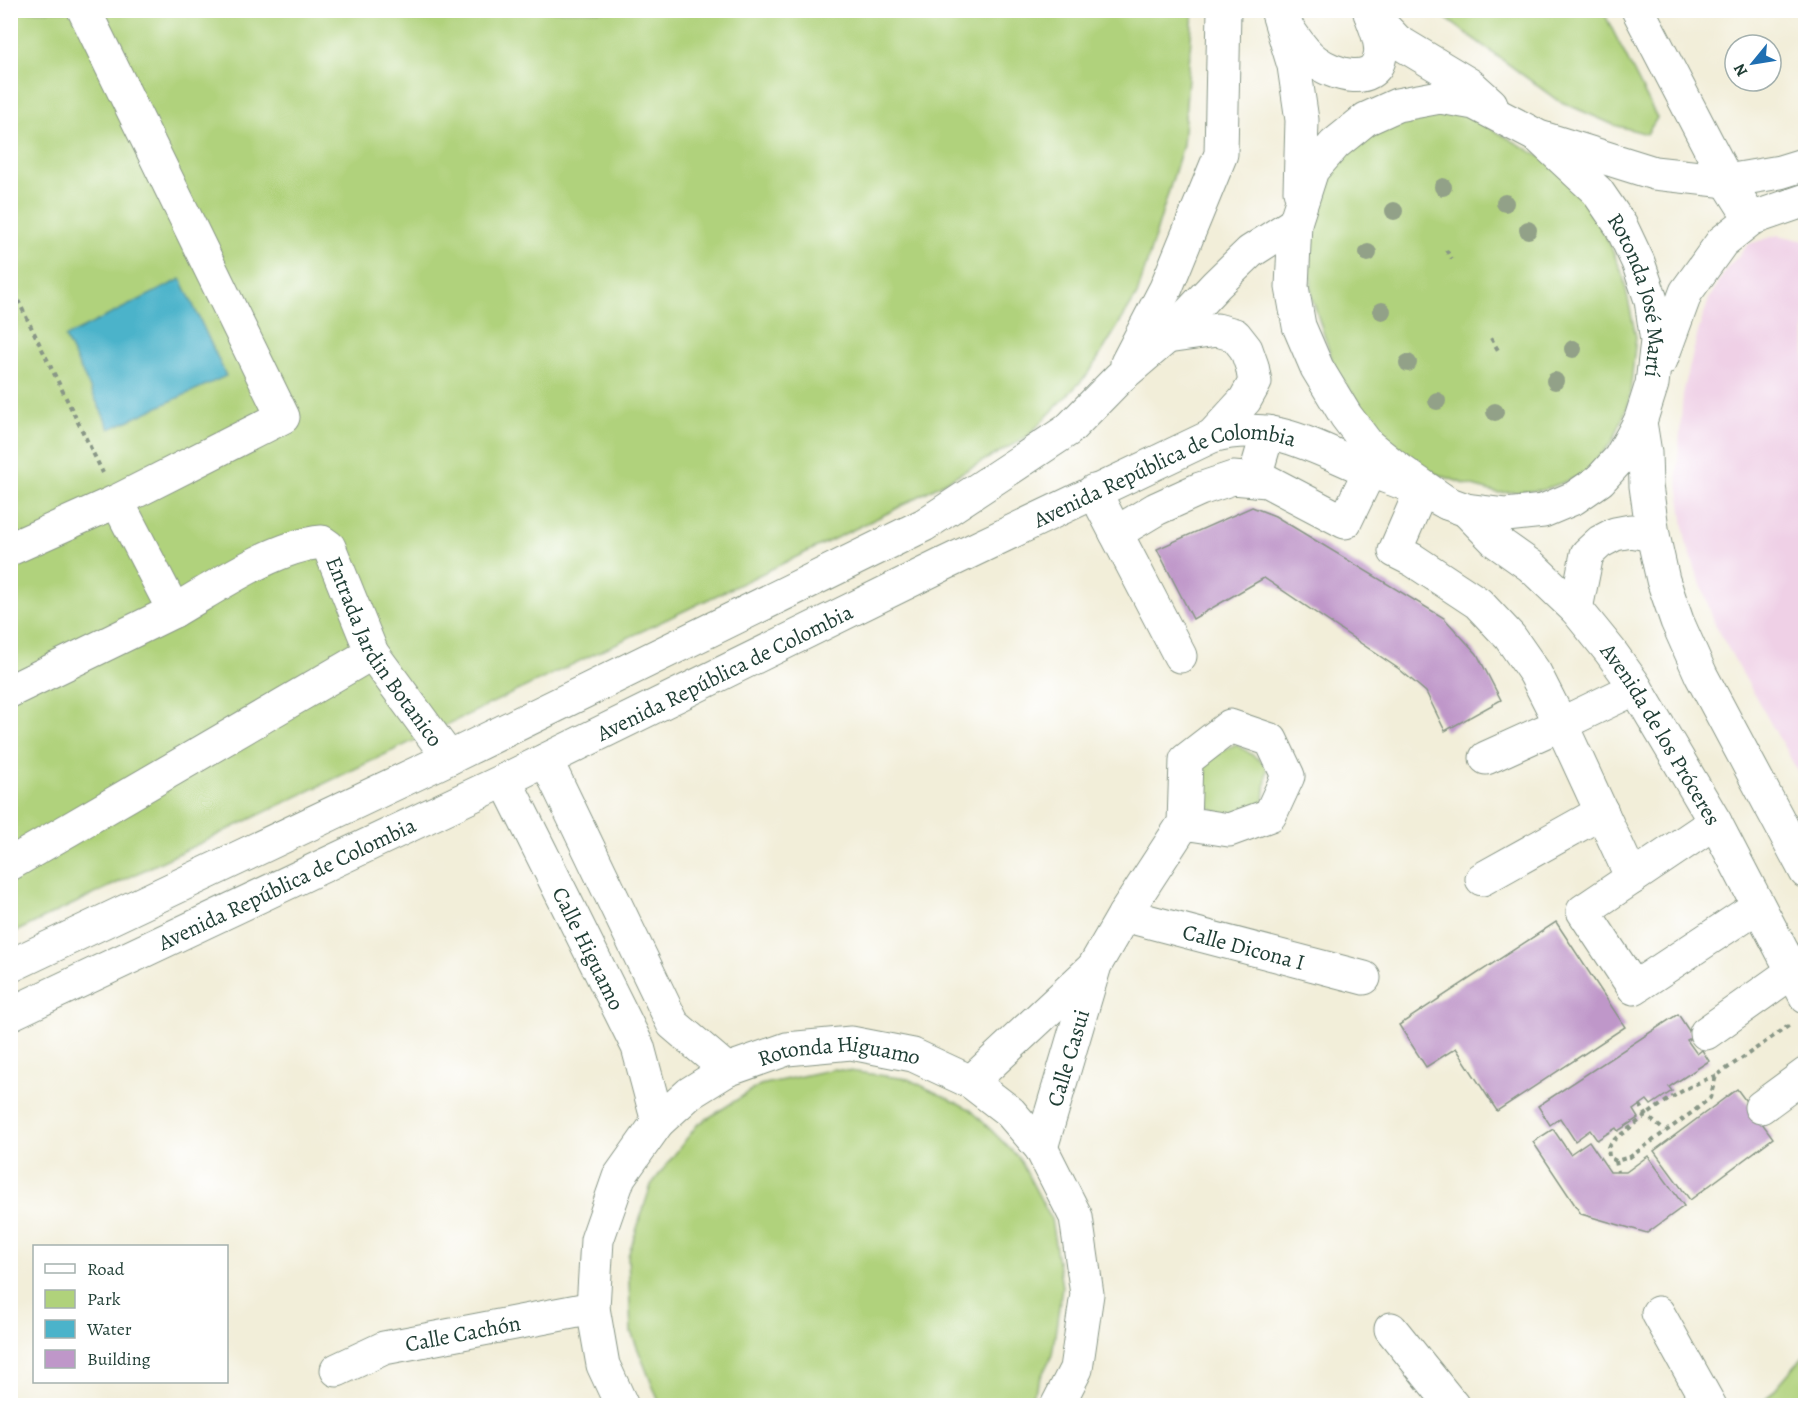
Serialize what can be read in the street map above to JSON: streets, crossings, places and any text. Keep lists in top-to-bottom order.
{
  "streets": {
    "main road": [
      "Rotonda José Martí",
      "Avenida República de Colombia",
      "Entrada Jardin Botanico",
      "Avenida de los Próceres",
      "Calle Dicona I",
      "Calle Higuamo",
      "Calle Casui",
      "Rotonda Higuamo",
      "Calle Cachón"
    ]
  },
  "crossings": [
    ["Rotonda José Martí", "Avenida República de Colombia"],
    ["Rotonda José Martí", "Avenida de los Próceres"],
    ["Avenida República de Colombia", "Entrada Jardin Botanico"],
    ["Avenida República de Colombia", "Avenida de los Próceres"],
    ["Avenida República de Colombia", "Calle Higuamo"],
    ["Calle Dicona I", "Calle Casui"],
    ["Calle Higuamo", "Rotonda Higuamo"],
    ["Calle Casui", "Rotonda Higuamo"],
    ["Rotonda Higuamo", "Calle Cachón"]
  ],
  "legend": [
    "Road",
    "Park",
    "Water",
    "Building"
  ],
  "north": "bottom left"
}
